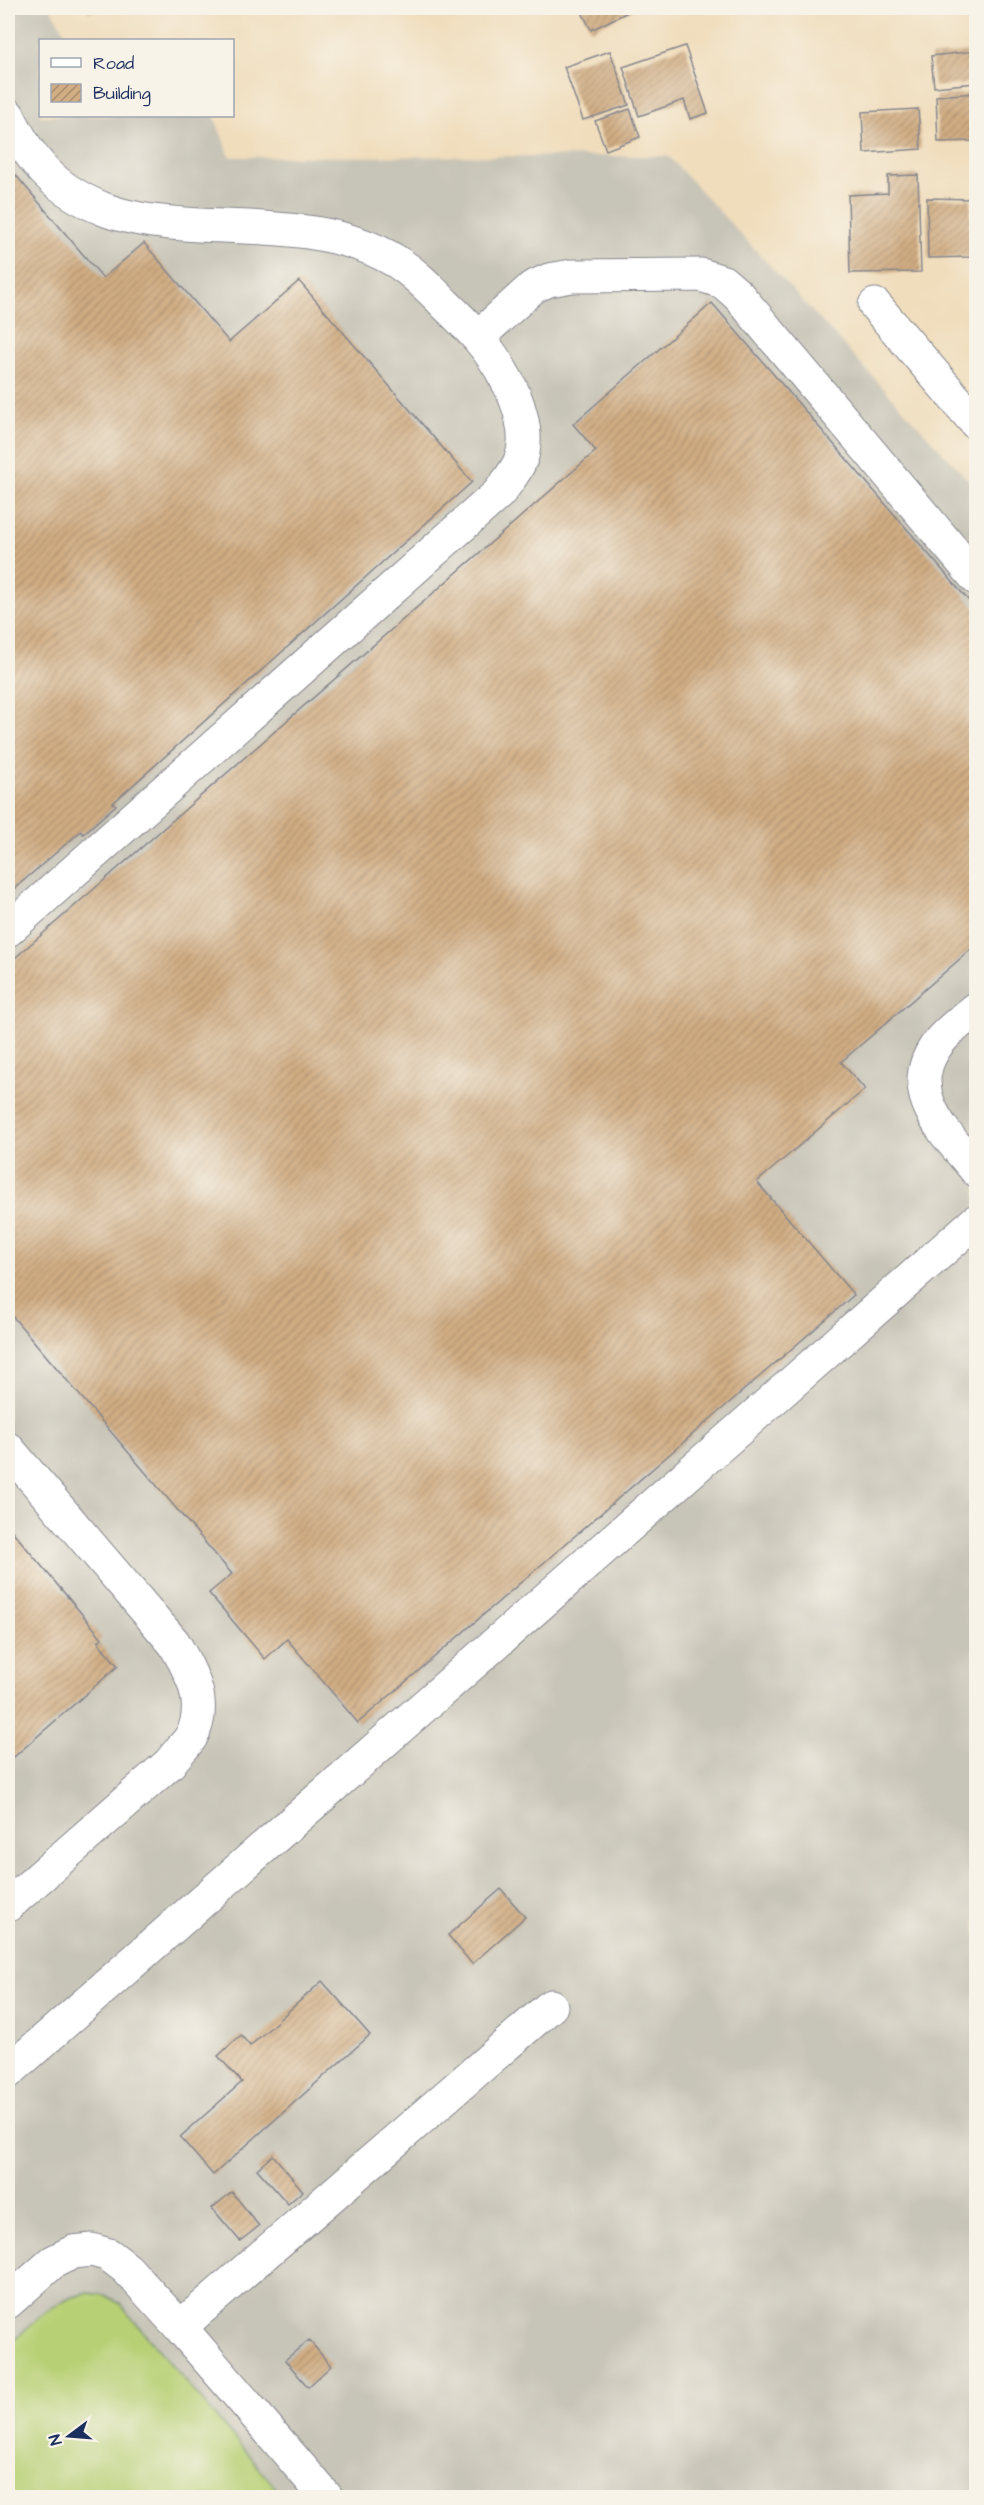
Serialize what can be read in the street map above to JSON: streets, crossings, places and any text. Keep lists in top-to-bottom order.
{
  "legend": ["Road", "Building"],
  "north": "left"
}
